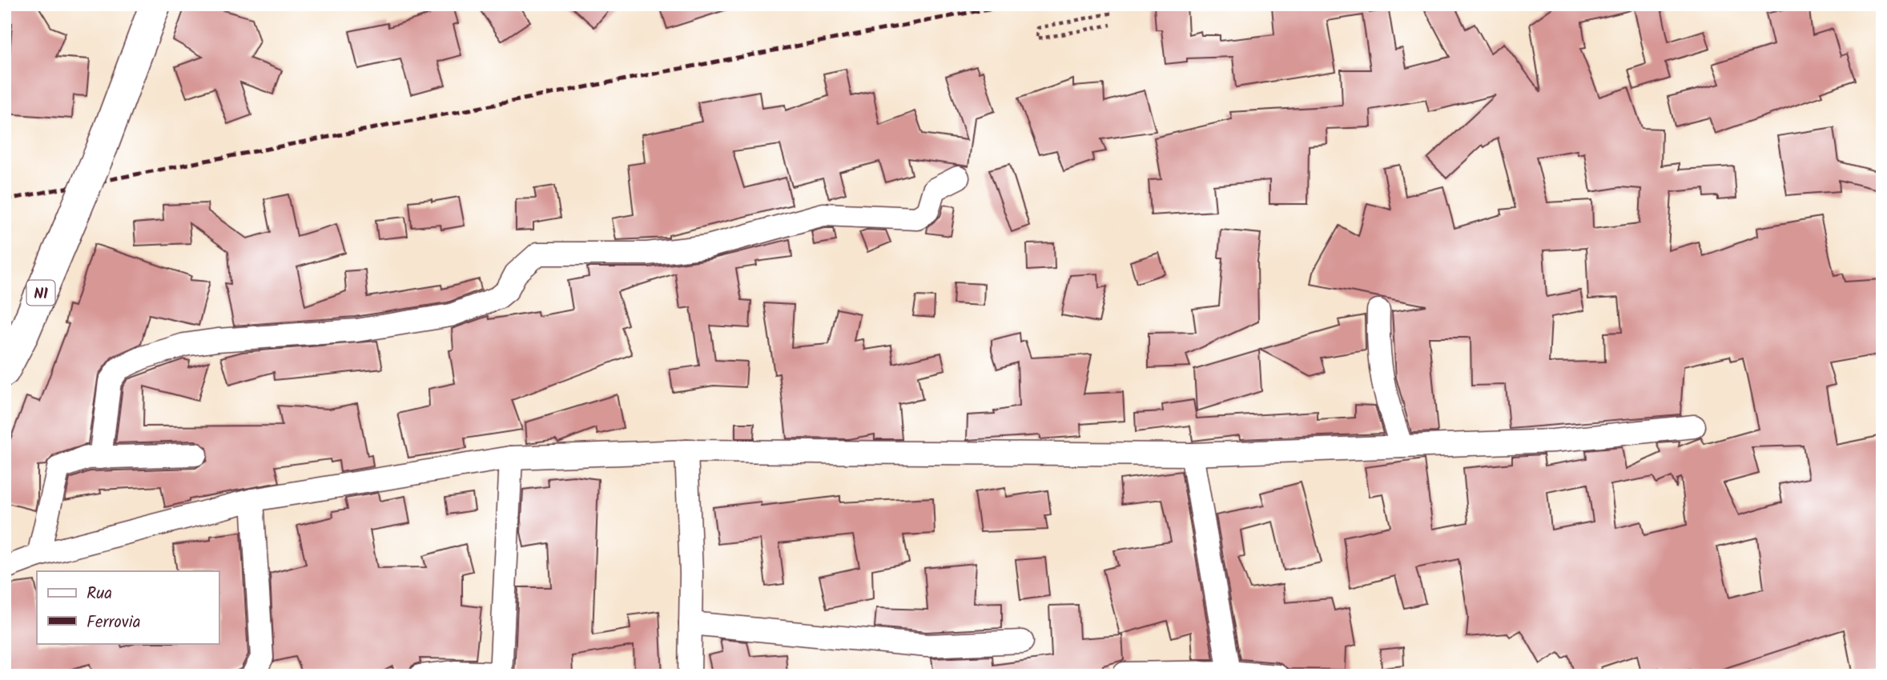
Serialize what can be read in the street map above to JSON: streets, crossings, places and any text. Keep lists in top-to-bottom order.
{
  "streets": {
    "highway": ["N1"]
  },
  "legend": ["Rua", "Ferrovia"]
}
